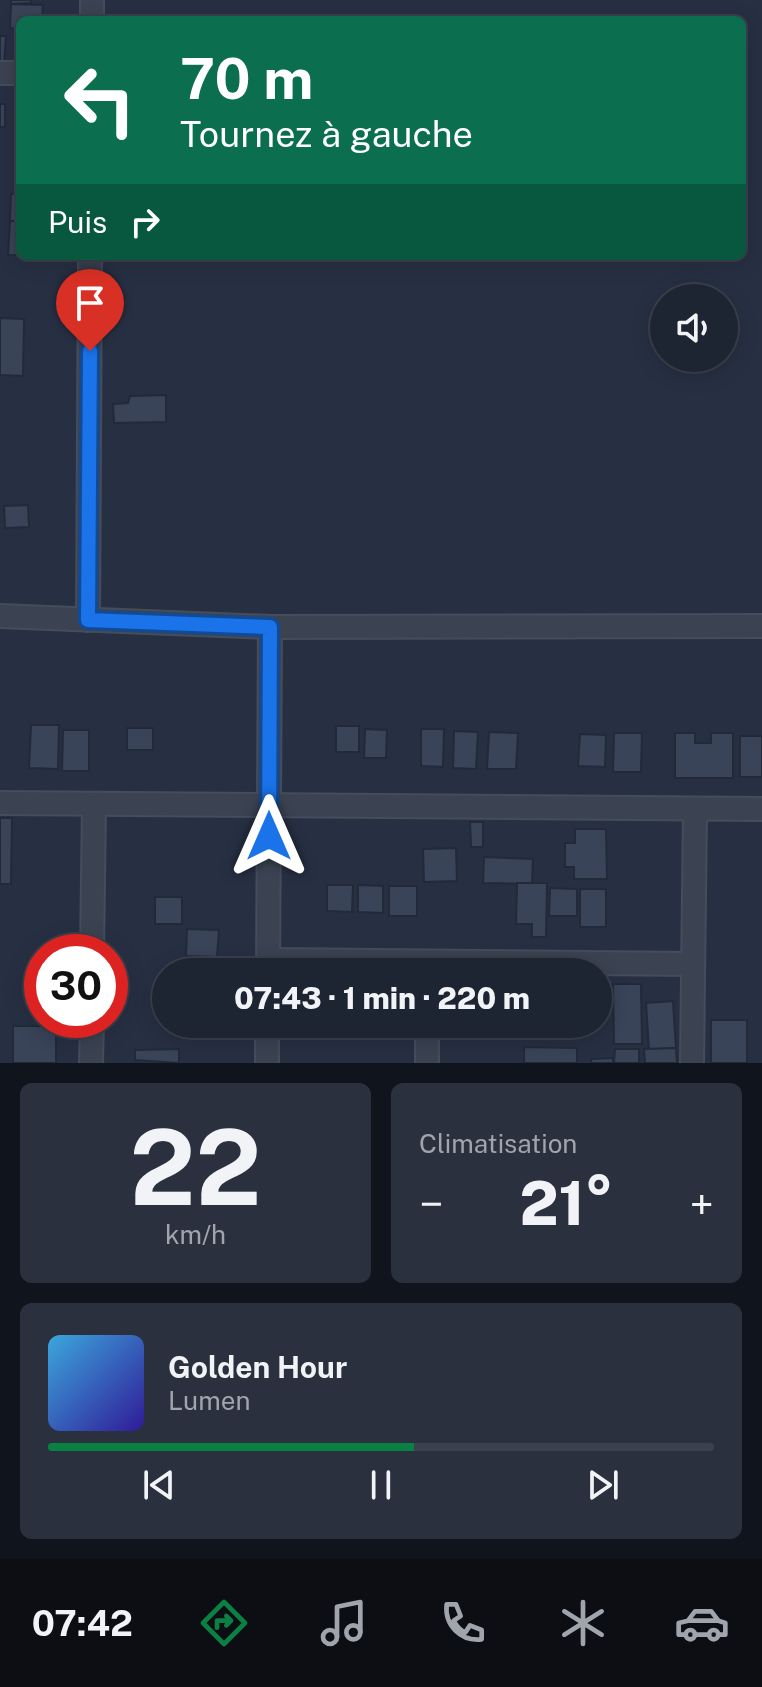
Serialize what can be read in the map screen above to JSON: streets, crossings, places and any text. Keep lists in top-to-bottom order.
{
  "page": {
    "turn": ["70 m", "Tournez à gauche"],
    "then": "Puis",
    "limit": "30",
    "trip": "07:43 · 1 min · 220 m",
    "tile": [
      ["22", "km/h"],
      "Climatisation"
    ],
    "heat": ["−", "21°", "+"],
    "song": ["Golden Hour", "Lumen"],
    "tabs": "07:42"
  }
}
